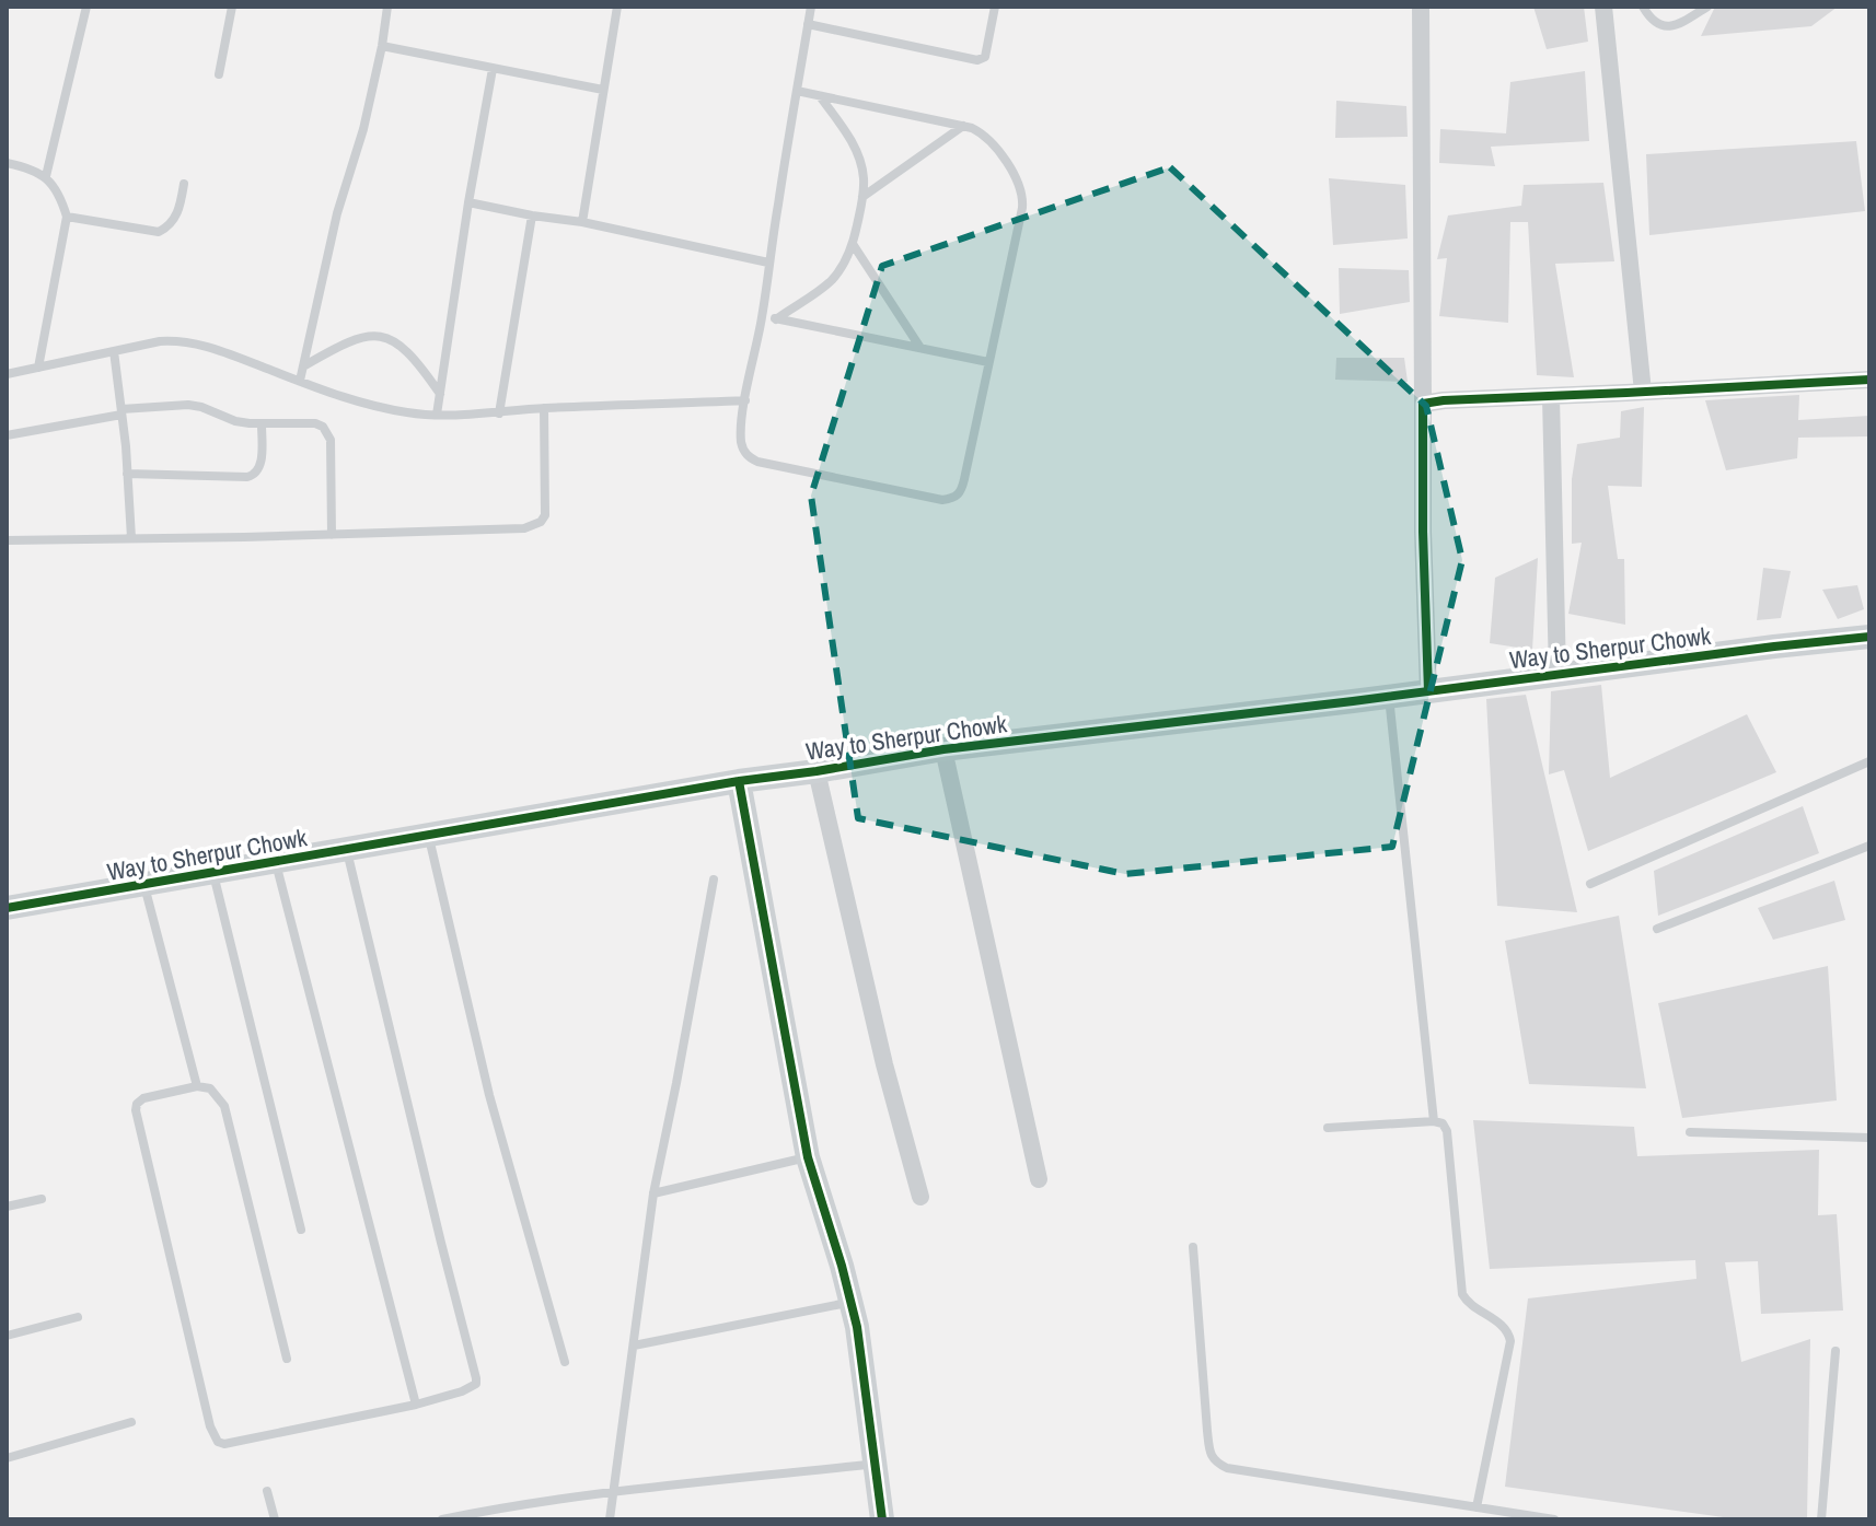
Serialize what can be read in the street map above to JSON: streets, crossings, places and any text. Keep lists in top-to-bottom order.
{
  "streets": {
    "street": ["Way to Sherpur Chowk"]
  }
}
